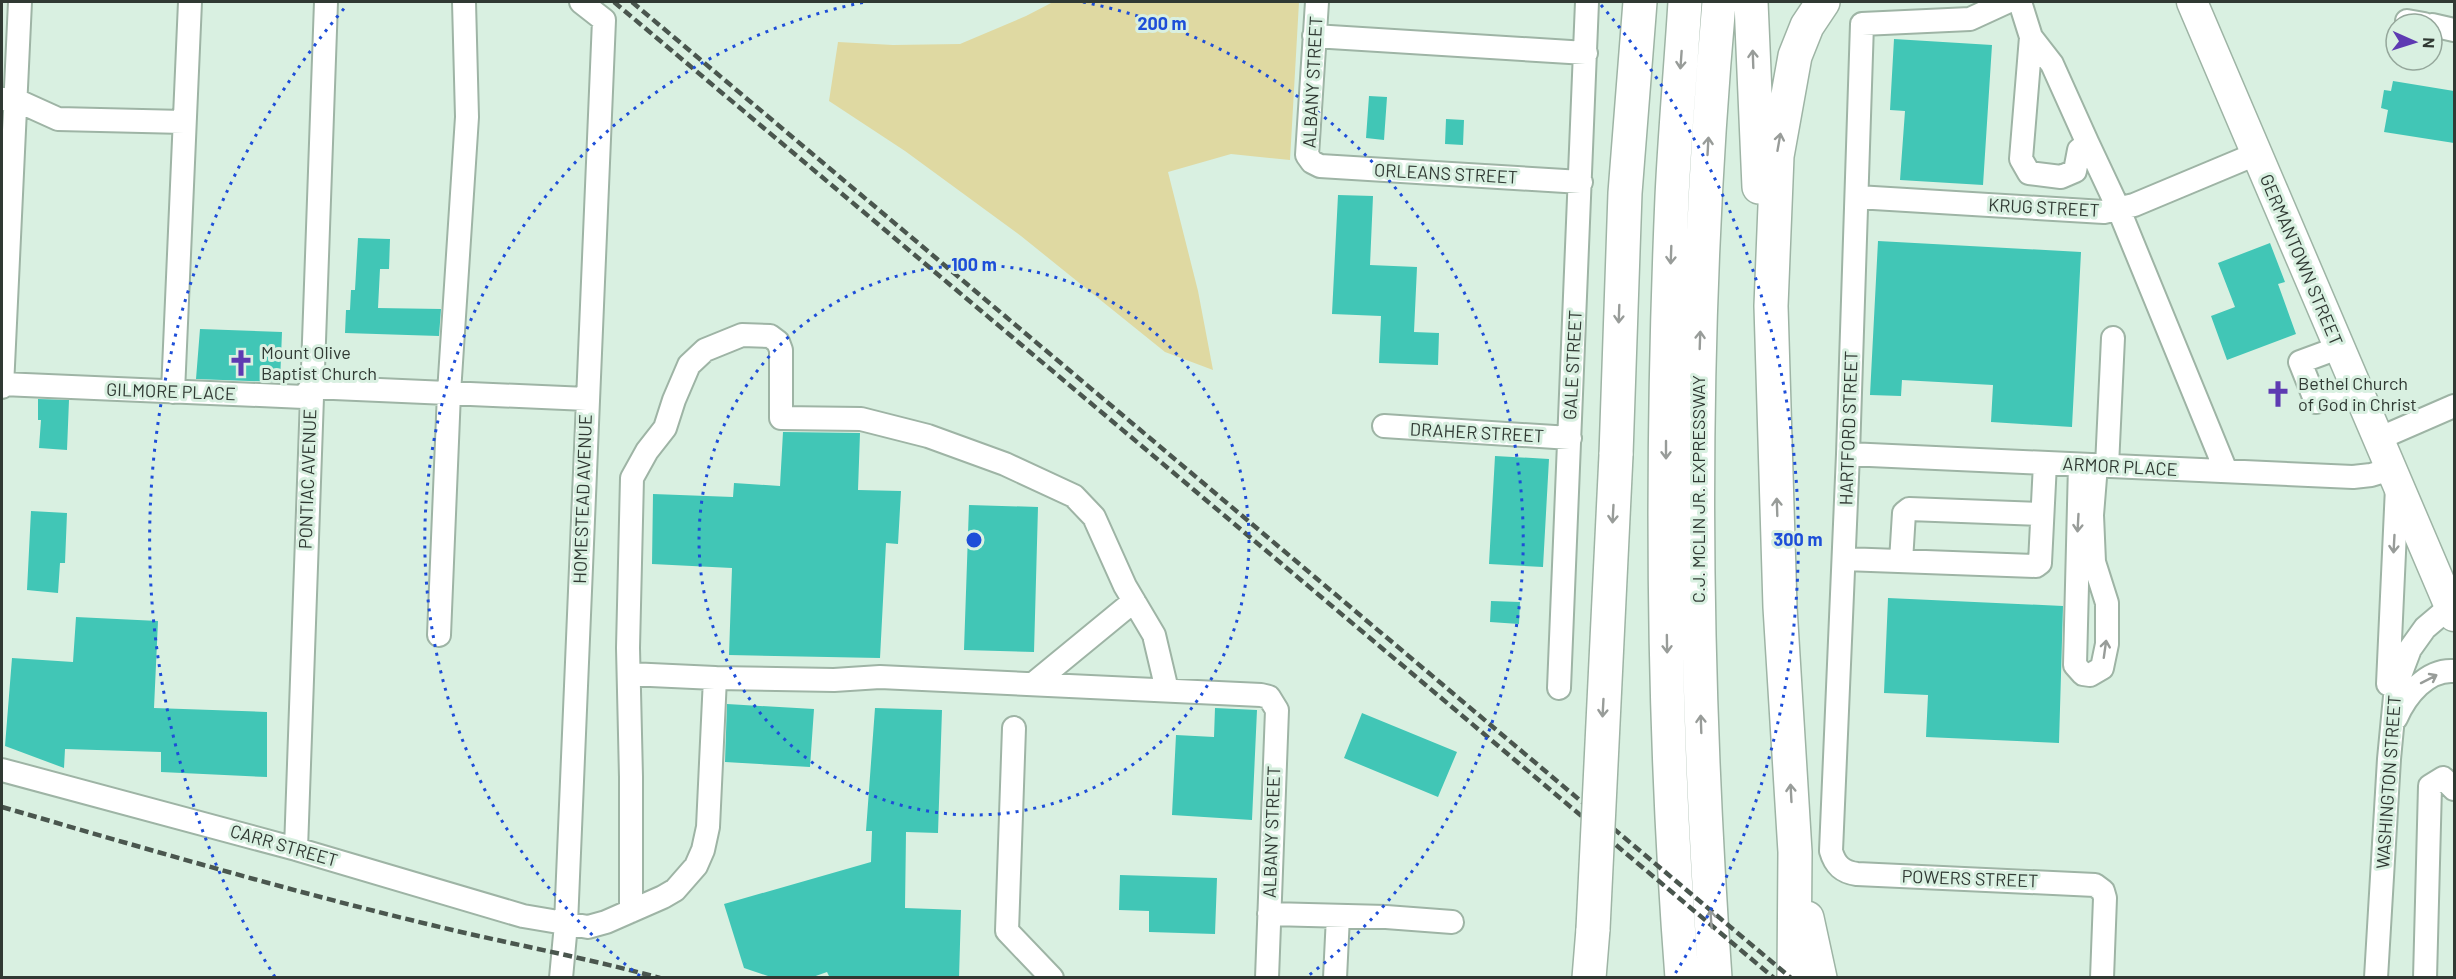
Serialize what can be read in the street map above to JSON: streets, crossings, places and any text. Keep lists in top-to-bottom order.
{
  "streets": {
    "highway": ["C.J. MCLIN JR. EXPRESSWAY"],
    "main road": ["GERMANTOWN STREET"],
    "street": [
      "ALBANY STREET",
      "ORLEANS STREET",
      "KRUG STREET",
      "GALE STREET",
      "GILMORE PLACE",
      "HARTFORD STREET",
      "DRAHER STREET",
      "ARMOR PLACE",
      "PONTIAC AVENUE",
      "HOMESTEAD AVENUE",
      "WASHINGTON STREET",
      "CARR STREET",
      "POWERS STREET"
    ]
  },
  "crossings": [
    ["ALBANY STREET", "ORLEANS STREET"],
    ["ORLEANS STREET", "GALE STREET"],
    ["KRUG STREET", "GERMANTOWN STREET"],
    ["KRUG STREET", "HARTFORD STREET"],
    ["GERMANTOWN STREET", "ARMOR PLACE"],
    ["GERMANTOWN STREET", "WASHINGTON STREET"],
    ["GALE STREET", "DRAHER STREET"],
    ["GILMORE PLACE", "PONTIAC AVENUE"],
    ["GILMORE PLACE", "HOMESTEAD AVENUE"],
    ["HARTFORD STREET", "ARMOR PLACE"],
    ["HARTFORD STREET", "POWERS STREET"],
    ["PONTIAC AVENUE", "CARR STREET"],
    ["HOMESTEAD AVENUE", "CARR STREET"]
  ],
  "places": {
    "church": ["Mount Olive Baptist Church", "Bethel Church of God in Christ"]
  },
  "north": "right",
  "rings": ["200 m", "100 m", "300 m"]
}
